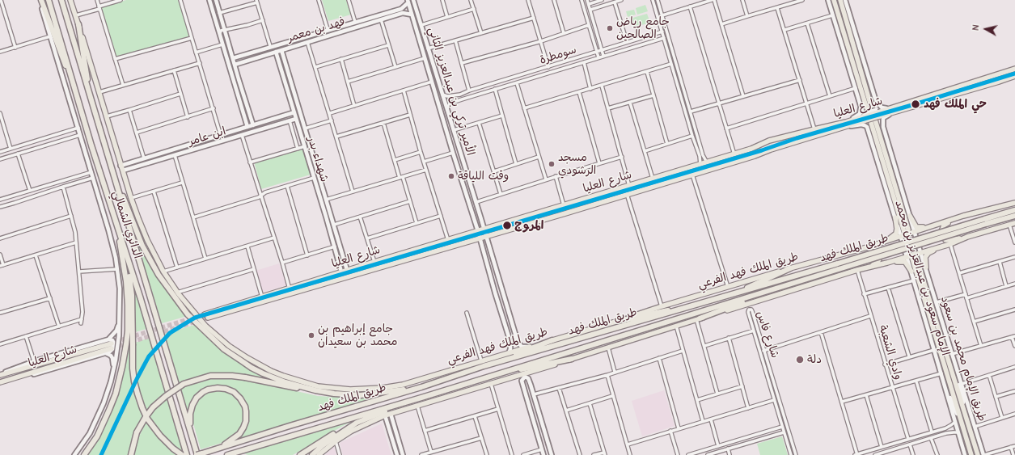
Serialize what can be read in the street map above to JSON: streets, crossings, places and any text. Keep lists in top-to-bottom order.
{
  "streets": {
    "highway": ["الدائري الشمالي", "طريق الملك فهد"],
    "main road": ["شارع العليا", "طريق الملك فهد الفرعي"],
    "street": [
      "فهد بن معمر",
      "سومطرة",
      "الأمير تركي بن عبدالعزيز الثاني",
      "ابن عامر",
      "شهداء بدر",
      "الإمام سعود بن عبدالعزيز بن محمد",
      "شارع فاس",
      "وادي الشعبة",
      "طريق الإمام محمد بن سعود"
    ]
  },
  "crossings": [
    ["فهد بن معمر", "الأمير تركي بن عبدالعزيز الثاني"],
    ["فهد بن معمر", "شهداء بدر"],
    ["سومطرة", "الأمير تركي بن عبدالعزيز الثاني"],
    ["الأمير تركي بن عبدالعزيز الثاني", "شارع العليا"],
    ["الأمير تركي بن عبدالعزيز الثاني", "طريق الملك فهد الفرعي"],
    ["شارع العليا", "شهداء بدر"],
    ["شارع العليا", "الإمام سعود بن عبدالعزيز بن محمد"],
    ["شارع العليا", "طريق الإمام محمد بن سعود"],
    ["ابن عامر", "شهداء بدر"],
    ["ابن عامر", "الدائري الشمالي"],
    ["الدائري الشمالي", "طريق الملك فهد"],
    ["الدائري الشمالي", "طريق الملك فهد الفرعي"],
    ["طريق الملك فهد الفرعي", "الإمام سعود بن عبدالعزيز بن محمد"],
    ["طريق الملك فهد الفرعي", "طريق الإمام محمد بن سعود"]
  ],
  "places": [
    "جامع رياض الصالحين",
    "حي الملك فهد",
    "مسجد الرشودي",
    "وقت اللياقة",
    "المروج",
    "جامع إبراهيم بن محمد بن سعيدان",
    "دلة"
  ],
  "north": "left"
}
